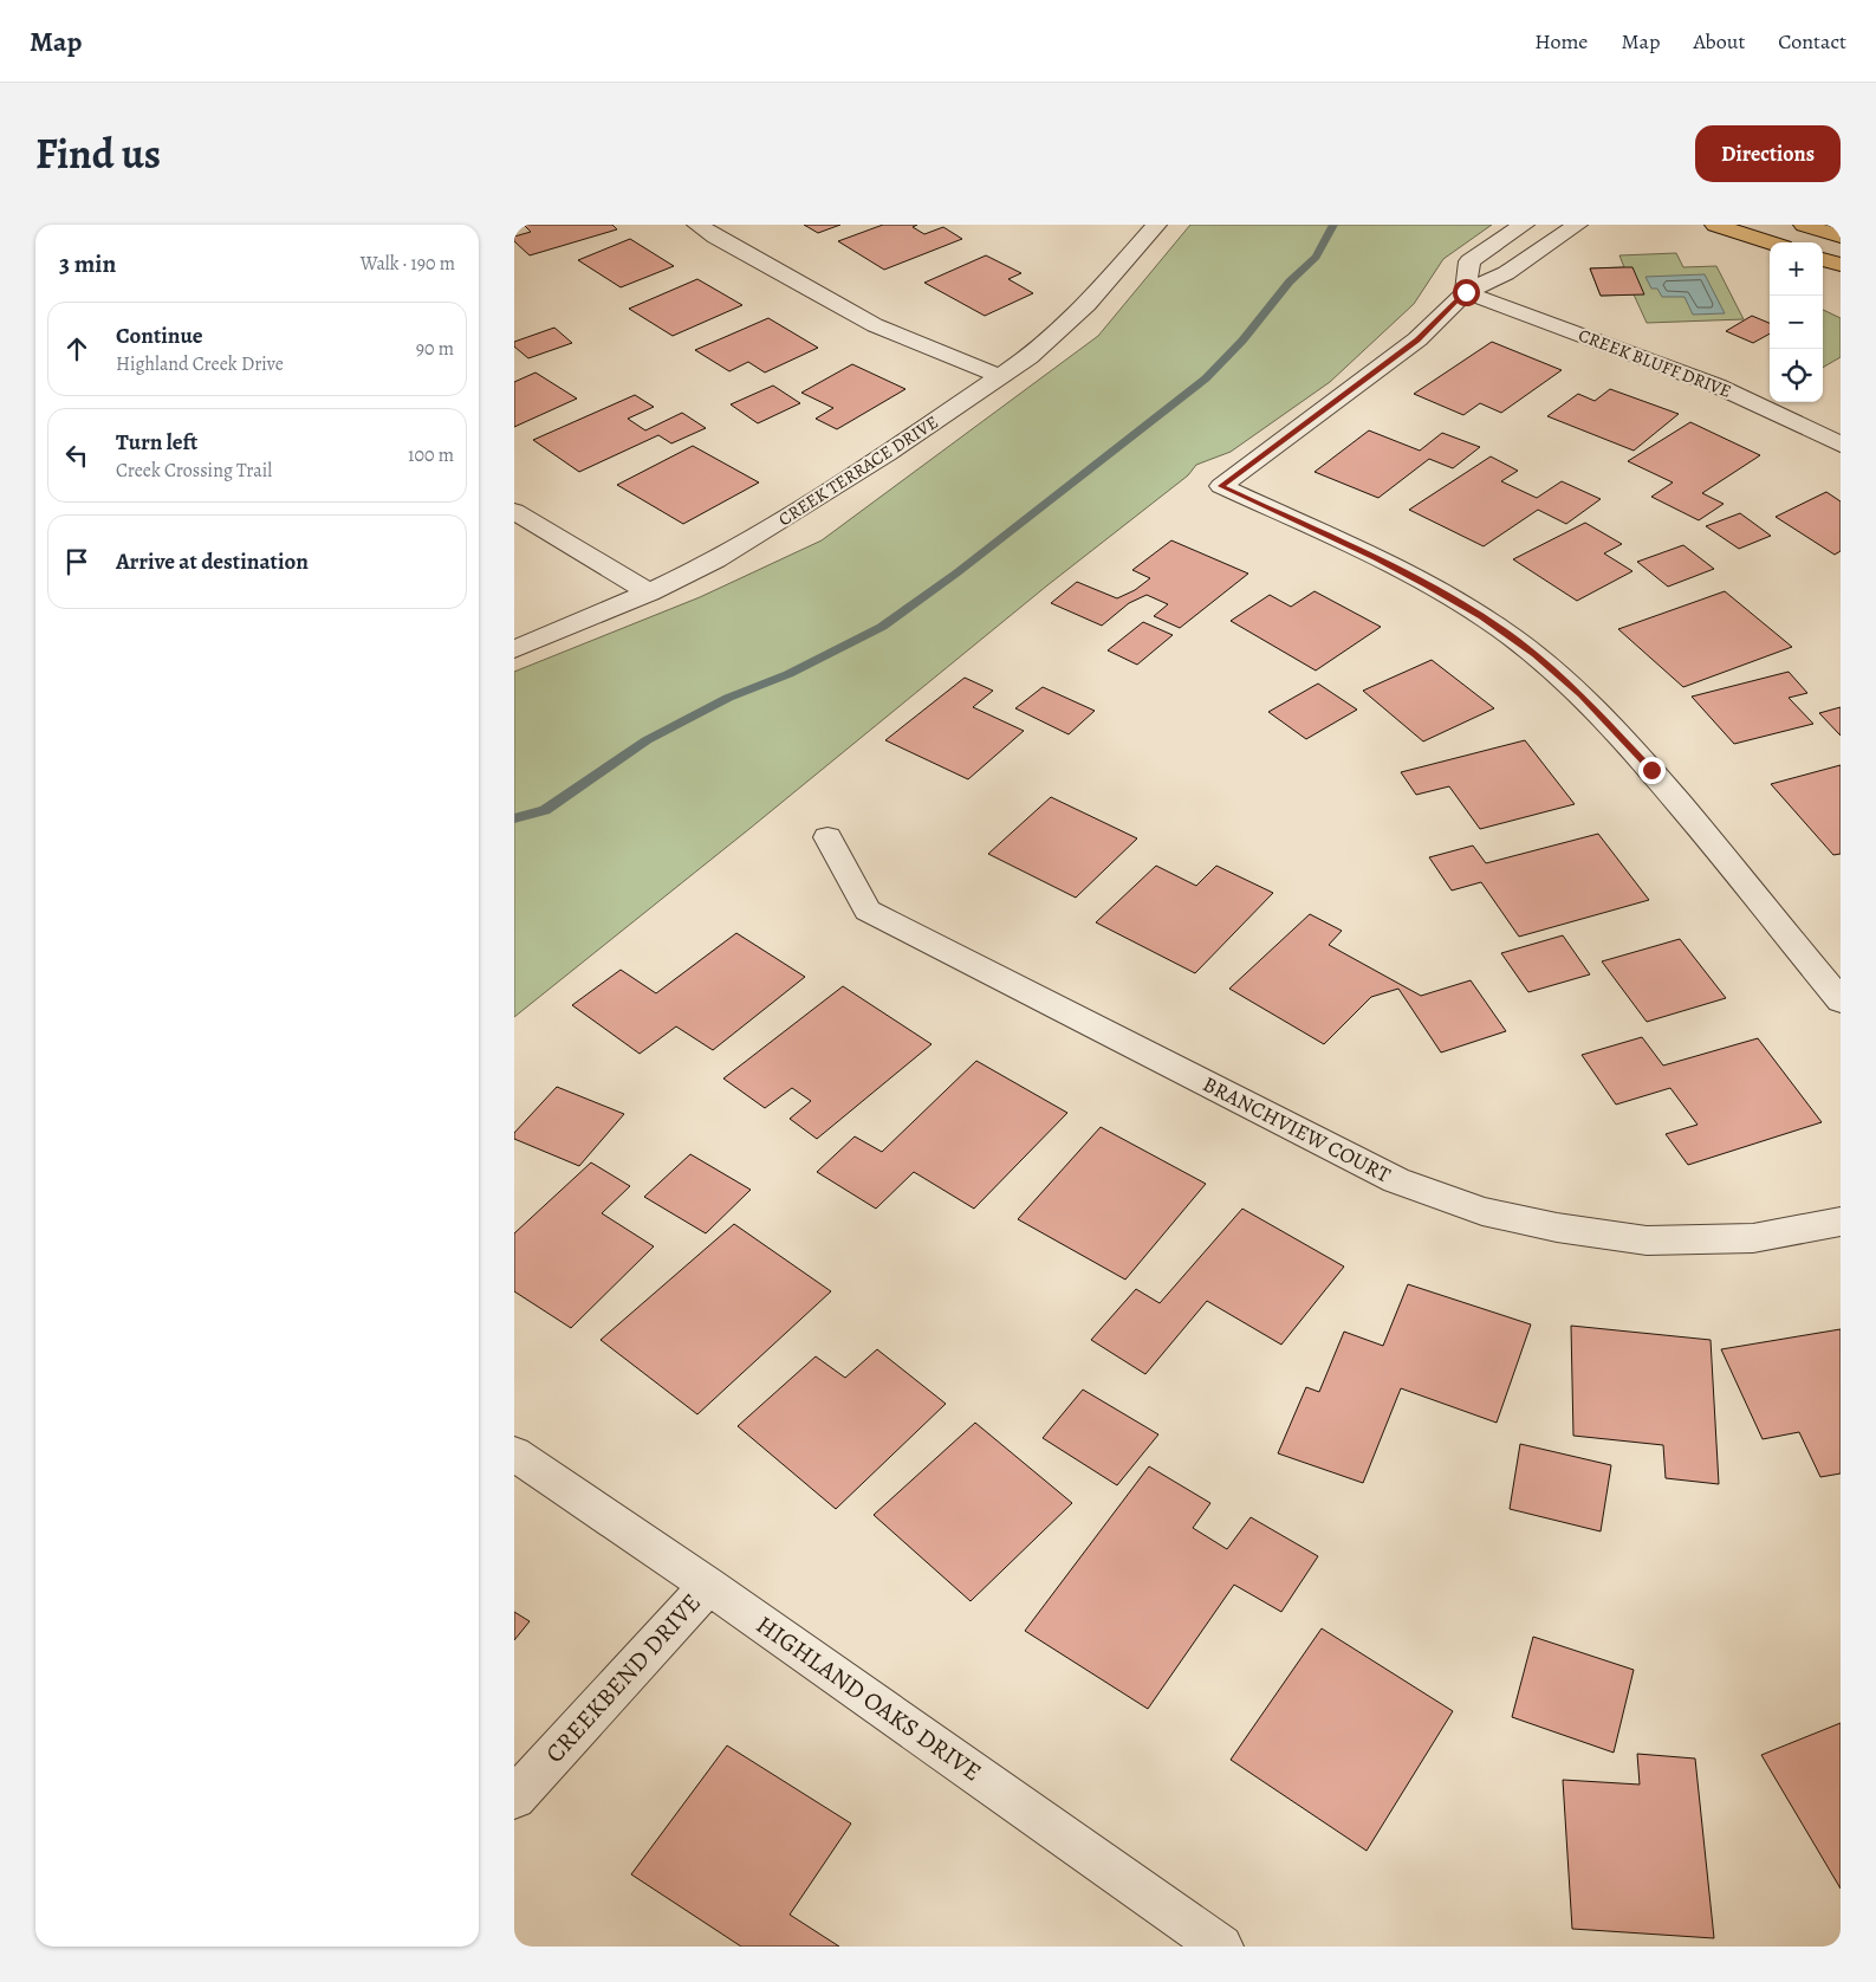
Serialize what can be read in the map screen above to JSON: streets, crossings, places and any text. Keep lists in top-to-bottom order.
{
  "streets": {
    "street": [
      "CREEK BLUFF DRIVE",
      "CREEK TERRACE DRIVE",
      "BRANCHVIEW COURT",
      "CREEKBEND DRIVE",
      "HIGHLAND OAKS DRIVE"
    ]
  },
  "crossings": [
    ["CREEKBEND DRIVE", "HIGHLAND OAKS DRIVE"]
  ],
  "page": {
    "header": "Map",
    "nav": [
      "Home",
      "Map",
      "About",
      "Contact"
    ],
    "title": "Find us",
    "buttons": "Directions",
    "heading": ["3 min", "Walk · 190 m"],
    "map_buttons": ["+", "−"],
    "list": [
      ["Continue", "Highland Creek Drive", "90 m"],
      ["Turn left", "Creek Crossing Trail", "100 m"],
      "Arrive at destination"
    ]
  }
}
